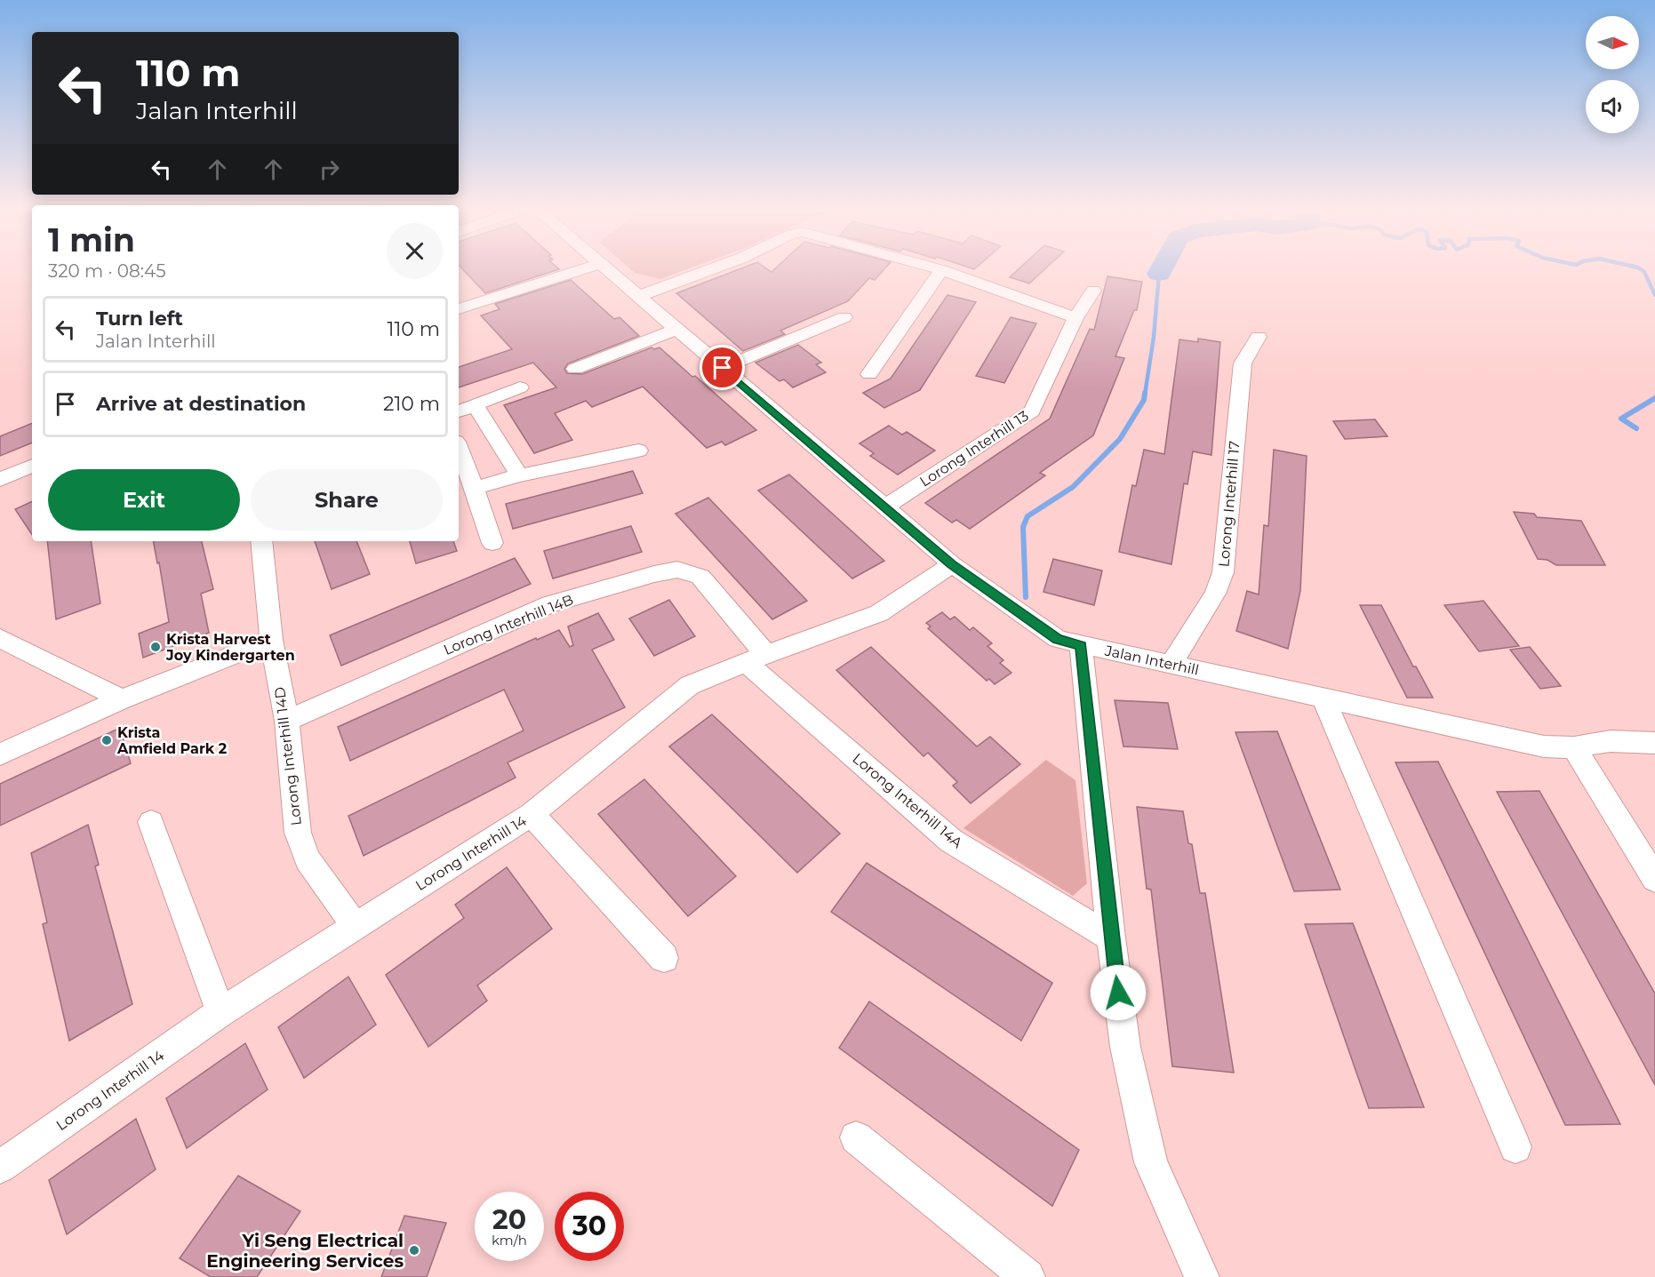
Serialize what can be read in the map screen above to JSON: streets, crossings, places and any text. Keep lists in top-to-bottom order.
{
  "streets": {
    "street": [
      "Lorong Interhill 13",
      "Lorong Interhill 17",
      "Lorong Interhill 14B",
      "Jalan Interhill",
      "Lorong Interhill 14D",
      "Lorong Interhill 14A",
      "Lorong Interhill 14"
    ]
  },
  "crossings": [
    ["Lorong Interhill 13", "Jalan Interhill"],
    ["Lorong Interhill 17", "Jalan Interhill"],
    ["Lorong Interhill 14B", "Lorong Interhill 14D"],
    ["Lorong Interhill 14B", "Lorong Interhill 14A"],
    ["Lorong Interhill 14B", "Lorong Interhill 14"],
    ["Jalan Interhill", "Lorong Interhill 14"],
    ["Lorong Interhill 14D", "Lorong Interhill 14"],
    ["Lorong Interhill 14A", "Lorong Interhill 14"]
  ],
  "places": ["Krista Harvest Joy Kindergarten", "Krista Amfield Park 2", "Yi Seng Electrical Engineering Services"],
  "north": "right",
  "page": {
    "turn": ["110 m", "Jalan Interhill"],
    "heading": ["1 min", "320 m · 08:45"],
    "list": [
      {
        "name": "Turn left",
        "note": "Jalan Interhill",
        "value": "110 m"
      },
      {
        "name": "Arrive at destination",
        "value": "210 m"
      }
    ],
    "buttons": ["Exit", "Share"],
    "speed": "20 km/h",
    "limit": "30"
  }
}
